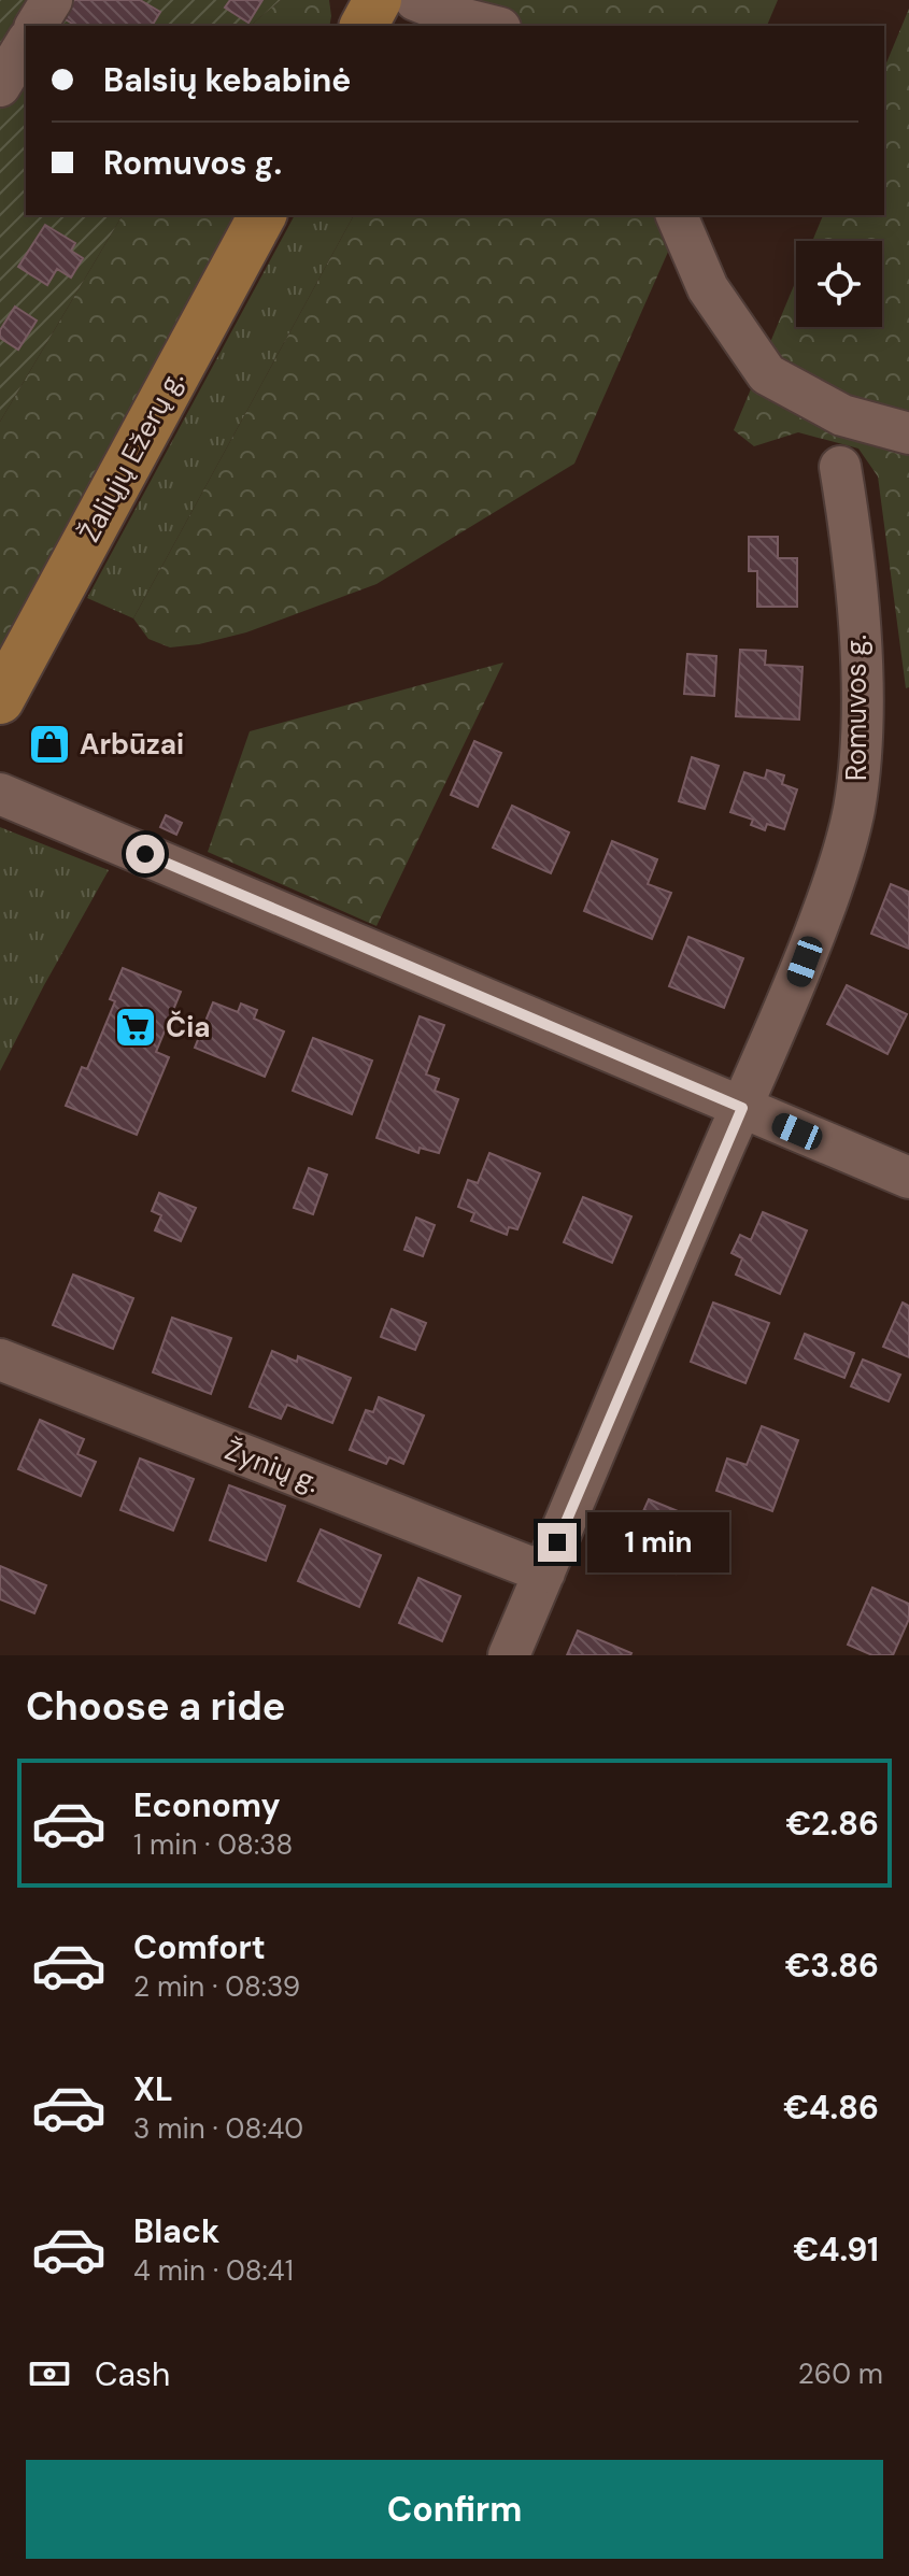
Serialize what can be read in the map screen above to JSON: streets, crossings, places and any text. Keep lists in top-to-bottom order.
{
  "streets": {
    "main road": ["Žaliųjų Ežerų g."],
    "street": ["Romuvos g.", "Žynių g."]
  },
  "crossings": [
    ["Romuvos g.", "Žynių g."]
  ],
  "places": {
    "shop": ["Arbūzai"],
    "supermarket": ["Čia"]
  },
  "page": {
    "banner": ["Balsių kebabinė", "Romuvos g."],
    "bubble": "1 min",
    "heading": "Choose a ride",
    "list": [
      {
        "name": "Economy",
        "note": "1 min · 08:38",
        "value": "€2.86"
      },
      {
        "name": "Comfort",
        "note": "2 min · 08:39",
        "value": "€3.86"
      },
      {
        "name": "XL",
        "note": "3 min · 08:40",
        "value": "€4.86"
      },
      {
        "name": "Black",
        "note": "4 min · 08:41",
        "value": "€4.91"
      }
    ],
    "pay": ["Cash", "260 m"],
    "buttons": "Confirm"
  }
}
